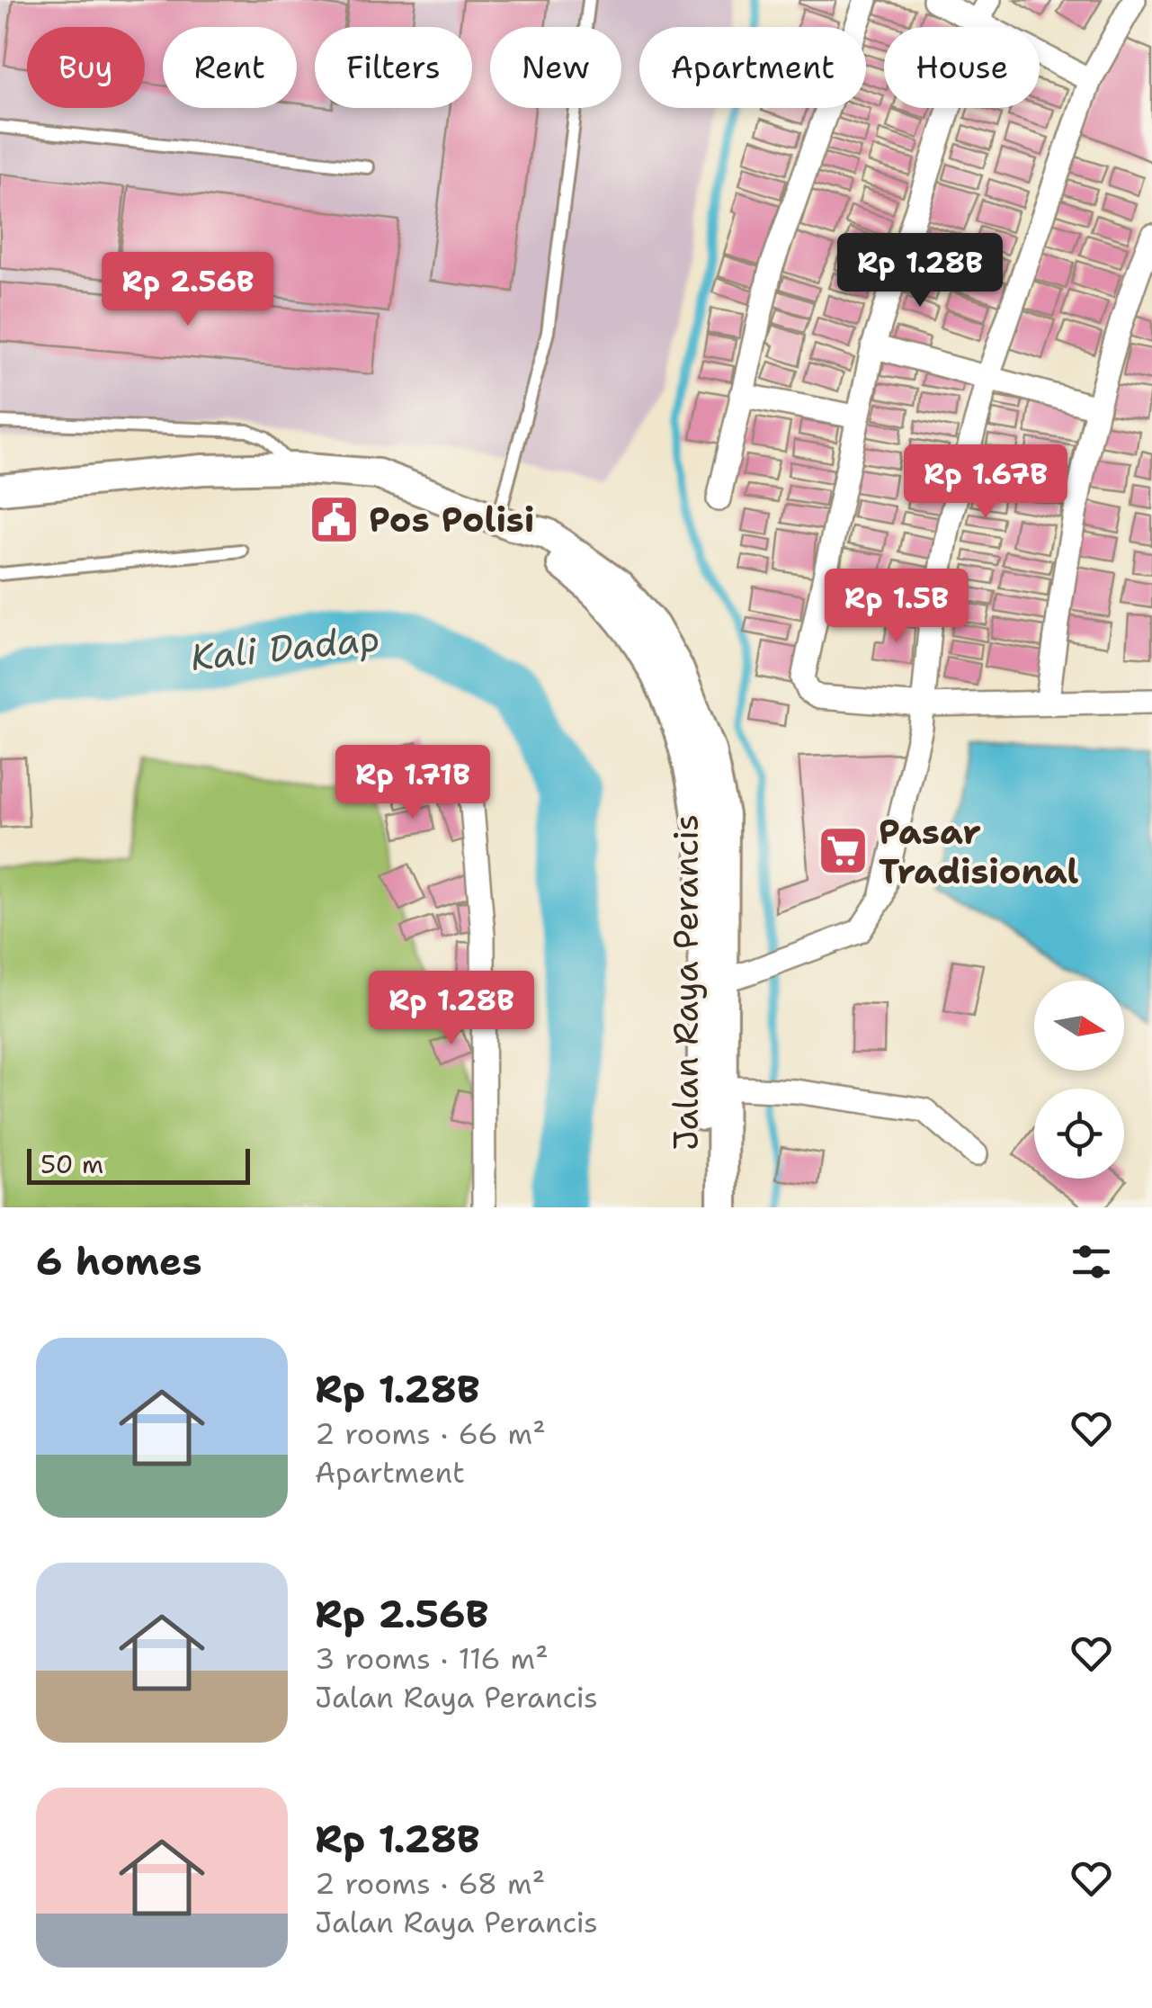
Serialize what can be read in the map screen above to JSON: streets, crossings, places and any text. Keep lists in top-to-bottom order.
{
  "streets": {
    "street": ["Jalan Raya Perancis"]
  },
  "water": ["Kali Dadap"],
  "places": {
    "public building": ["Pos Polisi"],
    "supermarket": ["Pasar Tradisional"]
  },
  "scale_bar": "50 m",
  "north": "right",
  "page": {
    "chip": [
      "Buy",
      "Rent",
      "Filters",
      "New",
      "Apartment",
      "House"
    ],
    "price": [
      "Rp 1.28B",
      "Rp 2.56B",
      "Rp 1.67B",
      "Rp 1.5B",
      "Rp 1.71B",
      "Rp 1.28B"
    ],
    "scale": "50 m",
    "heading": "6 homes",
    "list": [
      {
        "name": "Rp 1.28B",
        "note": "2 rooms · 66 m² · Apartment"
      },
      {
        "name": "Rp 2.56B",
        "note": "3 rooms · 116 m² · Jalan Raya Perancis"
      },
      {
        "name": "Rp 1.28B",
        "note": "2 rooms · 68 m² · Jalan Raya Perancis"
      }
    ]
  }
}
